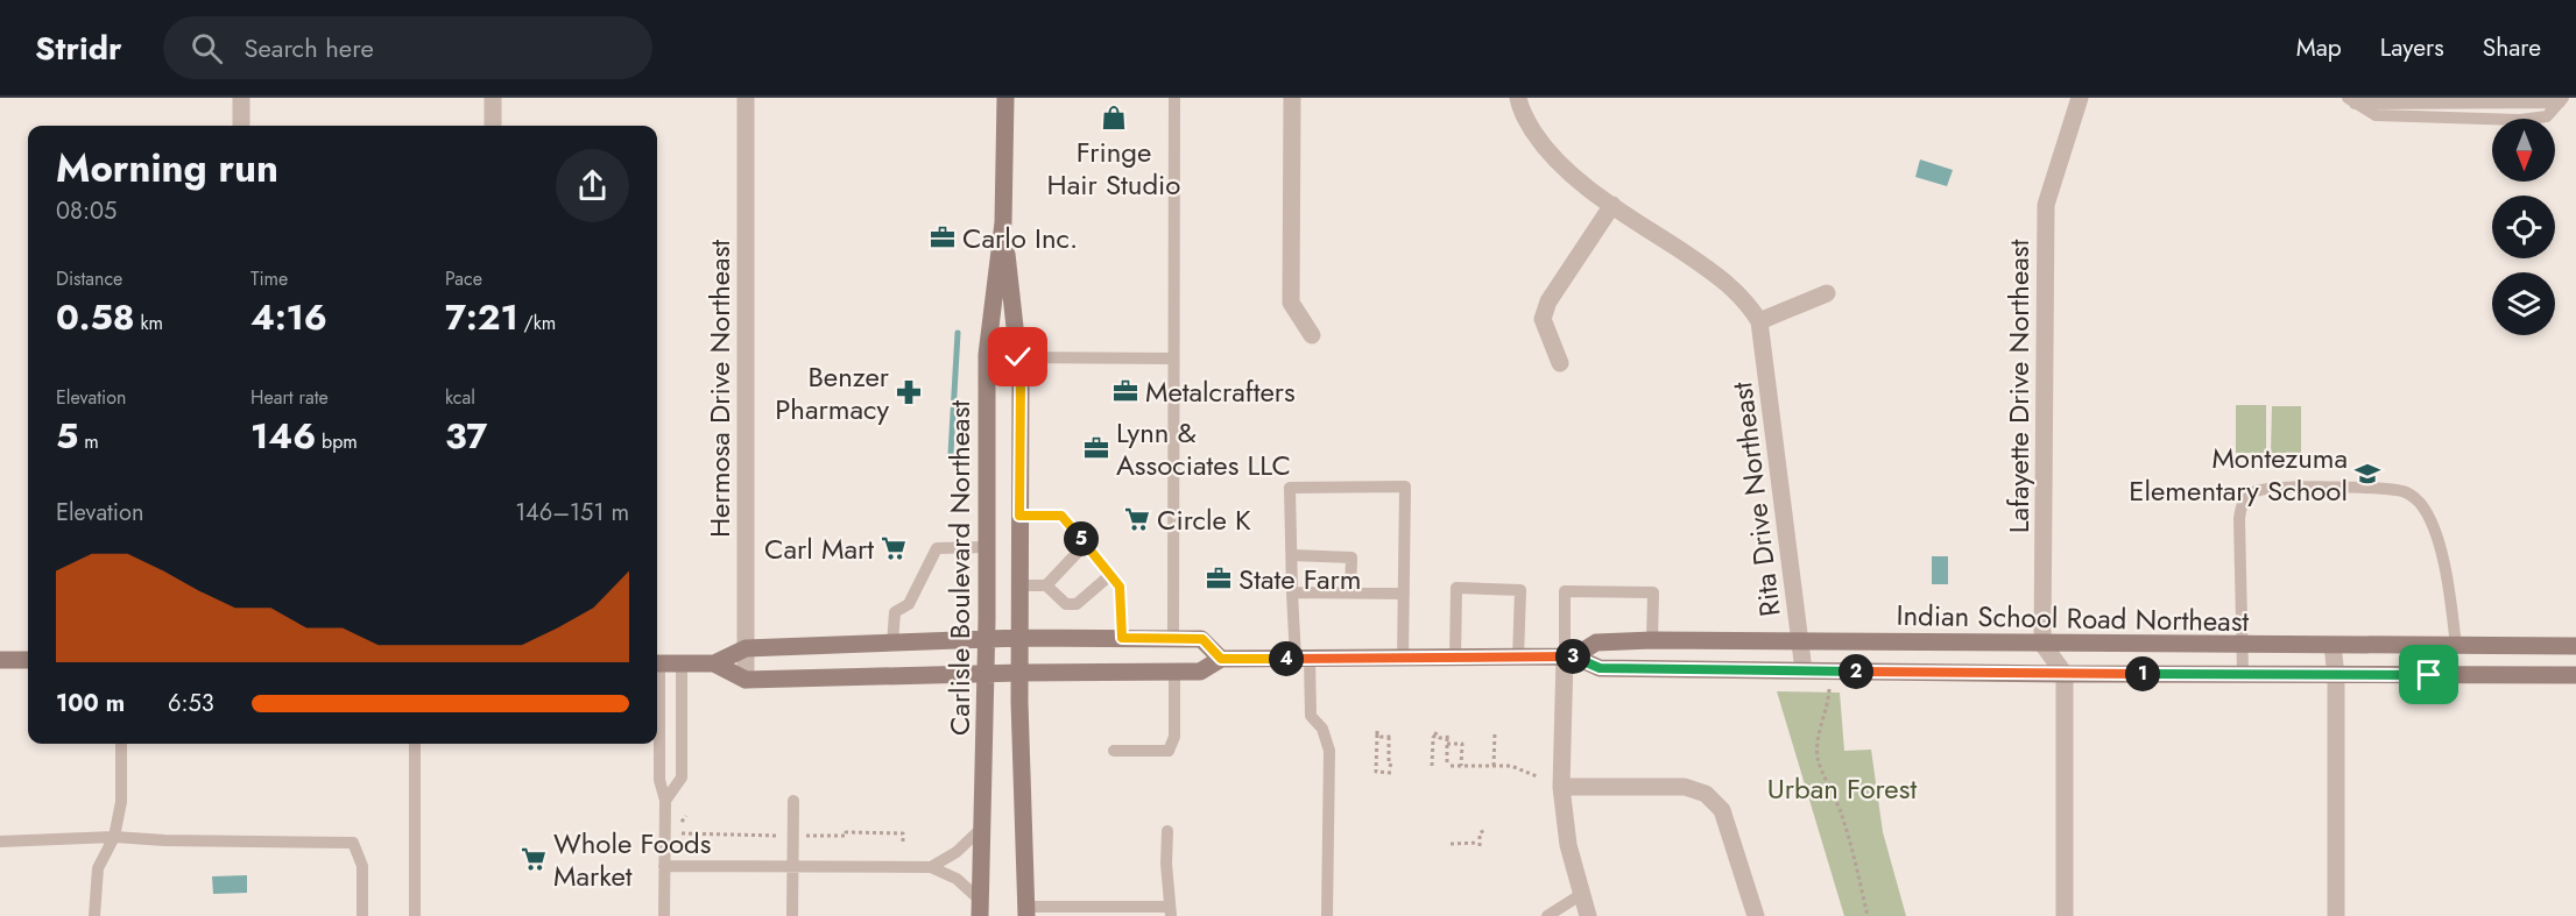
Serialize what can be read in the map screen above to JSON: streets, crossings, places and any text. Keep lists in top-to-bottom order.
{
  "streets": {
    "street": [
      "Lafayette Drive Northeast",
      "Hermosa Drive Northeast",
      "Rita Drive Northeast",
      "Carlisle Boulevard Northeast",
      "Indian School Road Northeast"
    ]
  },
  "crossings": [
    ["Lafayette Drive Northeast", "Indian School Road Northeast"],
    ["Hermosa Drive Northeast", "Indian School Road Northeast"],
    ["Rita Drive Northeast", "Indian School Road Northeast"],
    ["Carlisle Boulevard Northeast", "Indian School Road Northeast"]
  ],
  "parks": ["Urban Forest"],
  "places": {
    "shop": ["Fringe Hair Studio"],
    "office": [
      "Carlo Inc.",
      "Metalcrafters",
      "Lynn & Associates LLC",
      "State Farm"
    ],
    "pharmacy": ["Benzer Pharmacy"],
    "school or university": ["Montezuma Elementary School"],
    "supermarket": ["Circle K", "Carl Mart", "Whole Foods Market"]
  },
  "north": "bottom",
  "page": {
    "header": "Stridr",
    "search": "Search here",
    "nav": ["Map", "Layers", "Share"],
    "heading": ["Morning run", "08:05"],
    "stats": [
      ["Distance", "0.58 km"],
      ["Time", "4:16"],
      ["Pace", "7:21 /km"],
      ["Elevation", "5 m"],
      ["Heart rate", "146 bpm"],
      ["kcal", "37"]
    ],
    "chart": ["Elevation", "146–151 m"],
    "pins": [
      "5",
      "3",
      "4",
      "2",
      "1"
    ],
    "list": [
      {
        "name": "100 m",
        "note": "6:53"
      }
    ]
  }
}
